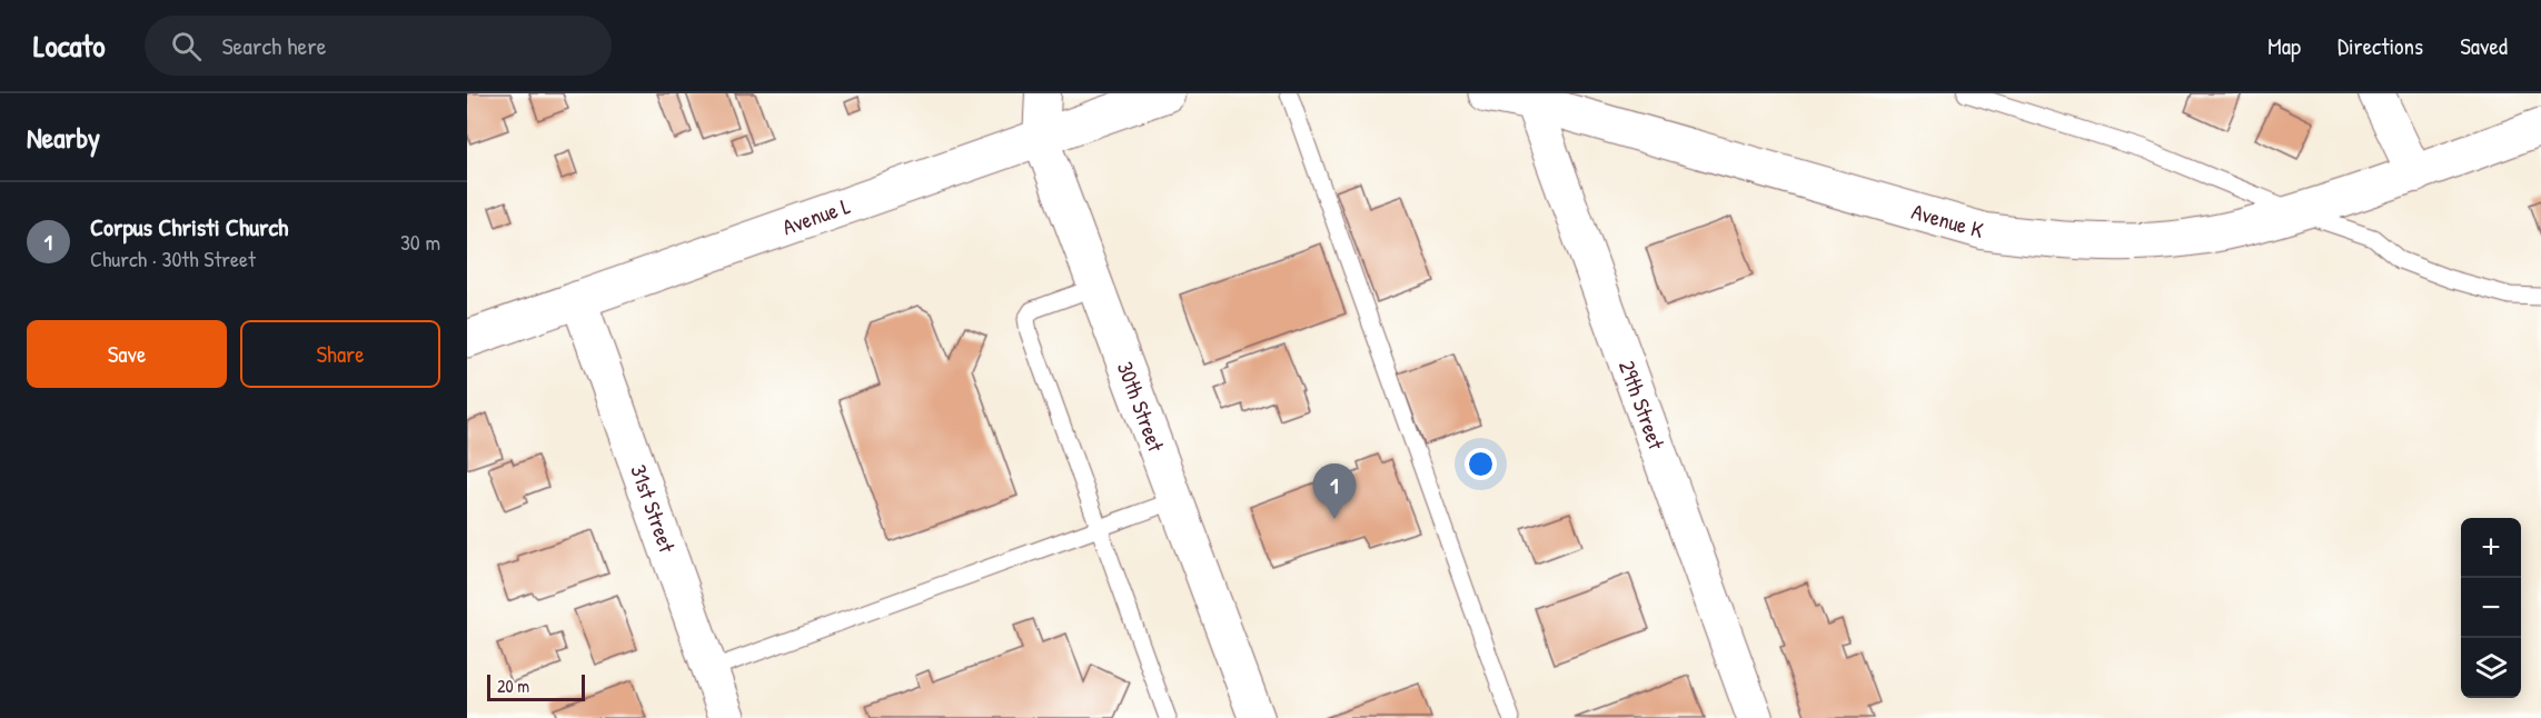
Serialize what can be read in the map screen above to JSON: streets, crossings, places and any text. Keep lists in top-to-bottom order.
{
  "streets": {
    "street": [
      "Avenue L",
      "Avenue K",
      "29th Street",
      "30th Street",
      "31st Street"
    ]
  },
  "crossings": [
    ["Avenue L", "30th Street"],
    ["Avenue L", "31st Street"],
    ["Avenue K", "29th Street"]
  ],
  "scale_bar": "20 m",
  "page": {
    "header": "Locato",
    "search": "Search here",
    "nav": ["Map", "Directions", "Saved"],
    "heading": "Nearby",
    "list": [
      {
        "mark": "1",
        "name": "Corpus Christi Church",
        "note": "Church · 30th Street",
        "value": "30 m"
      }
    ],
    "buttons": ["Save", "Share"],
    "pins": "1",
    "map_buttons": ["+", "−"],
    "scale": "20 m"
  }
}
